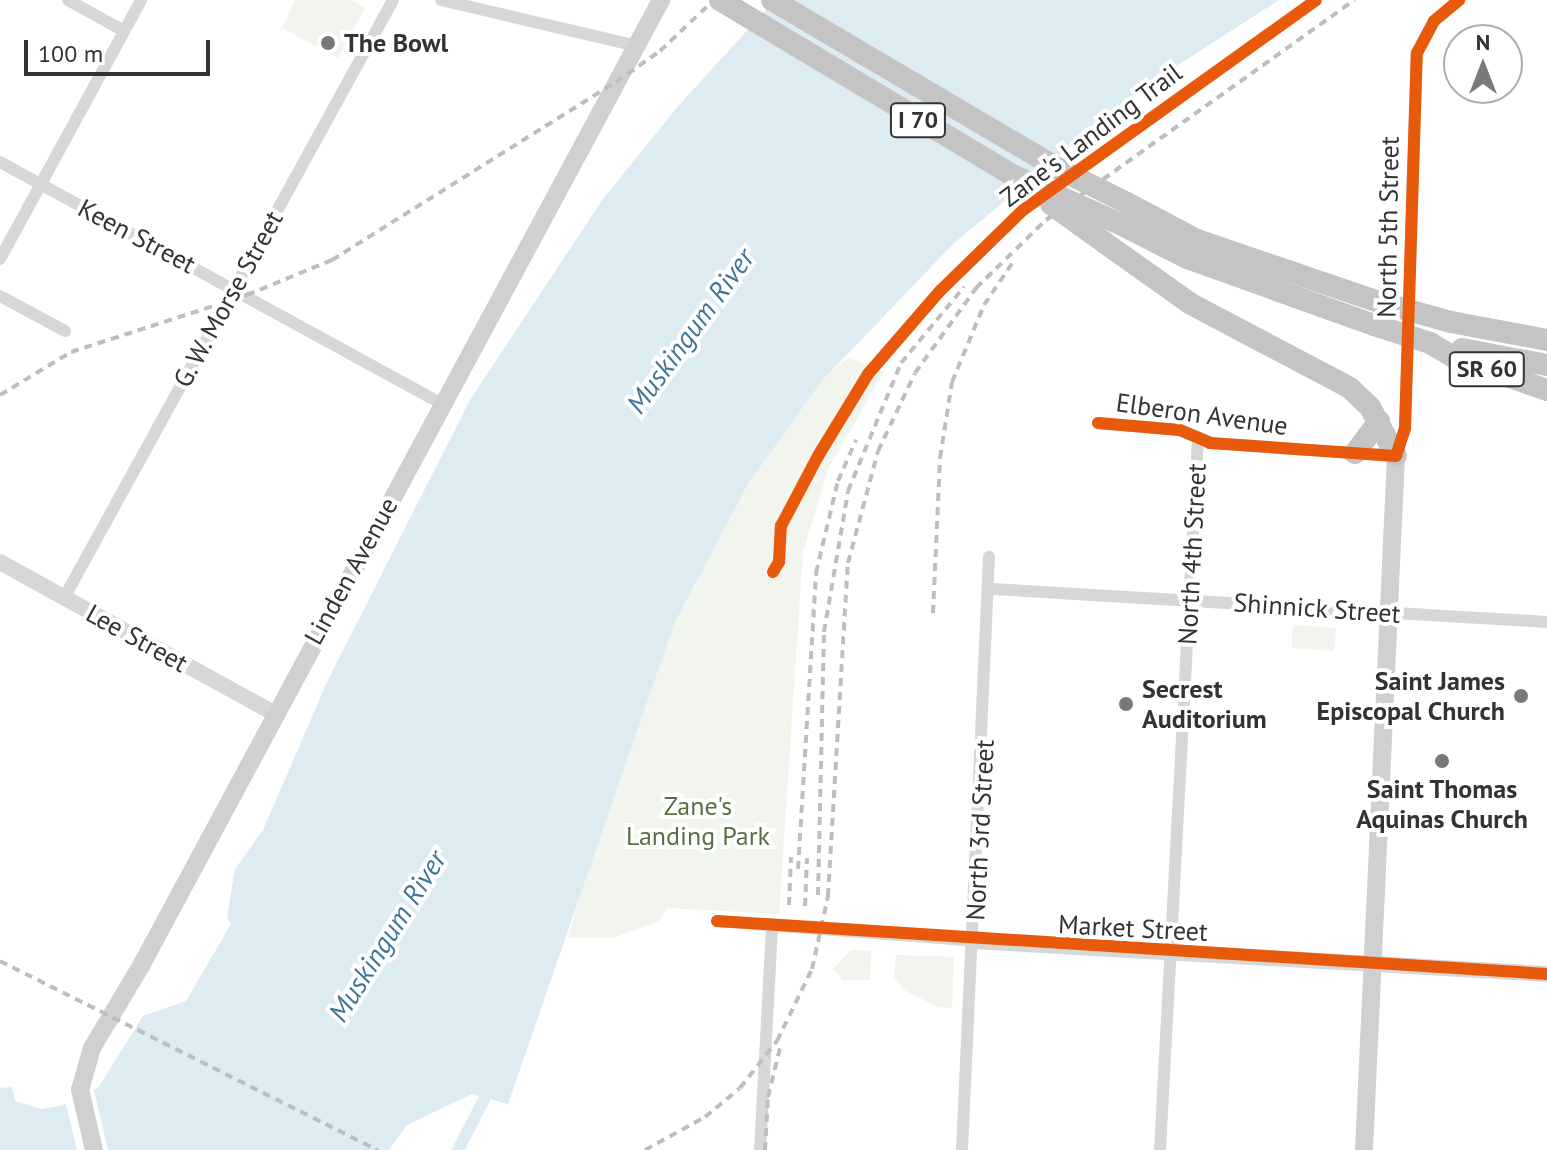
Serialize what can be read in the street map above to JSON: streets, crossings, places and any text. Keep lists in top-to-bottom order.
{
  "streets": {
    "highway": ["I 70", "SR 60"],
    "main road": ["North 5th Street", "Linden Avenue"],
    "street": [
      "Keen Street",
      "G. W. Morse Street",
      "Elberon Avenue",
      "North 4th Street",
      "Shinnick Street",
      "Lee Street",
      "North 3rd Street",
      "Market Street"
    ],
    "cycle path": ["Zane's Landing Trail"]
  },
  "crossings": [
    ["I 70", "SR 60"],
    ["North 5th Street", "Elberon Avenue"],
    ["North 5th Street", "Shinnick Street"],
    ["North 5th Street", "Market Street"],
    ["Keen Street", "G. W. Morse Street"],
    ["Keen Street", "Linden Avenue"],
    ["G. W. Morse Street", "Lee Street"],
    ["Elberon Avenue", "North 4th Street"],
    ["North 4th Street", "Shinnick Street"],
    ["North 4th Street", "Market Street"],
    ["Linden Avenue", "Lee Street"],
    ["Shinnick Street", "North 3rd Street"],
    ["North 3rd Street", "Market Street"]
  ],
  "water": ["Muskingum River"],
  "parks": ["Zane's Landing Park"],
  "places": [
    "The Bowl",
    "Saint James Episcopal Church",
    "Secrest Auditorium",
    "Saint Thomas Aquinas Church"
  ],
  "scale_bar": "100 m",
  "north": "top"
}
